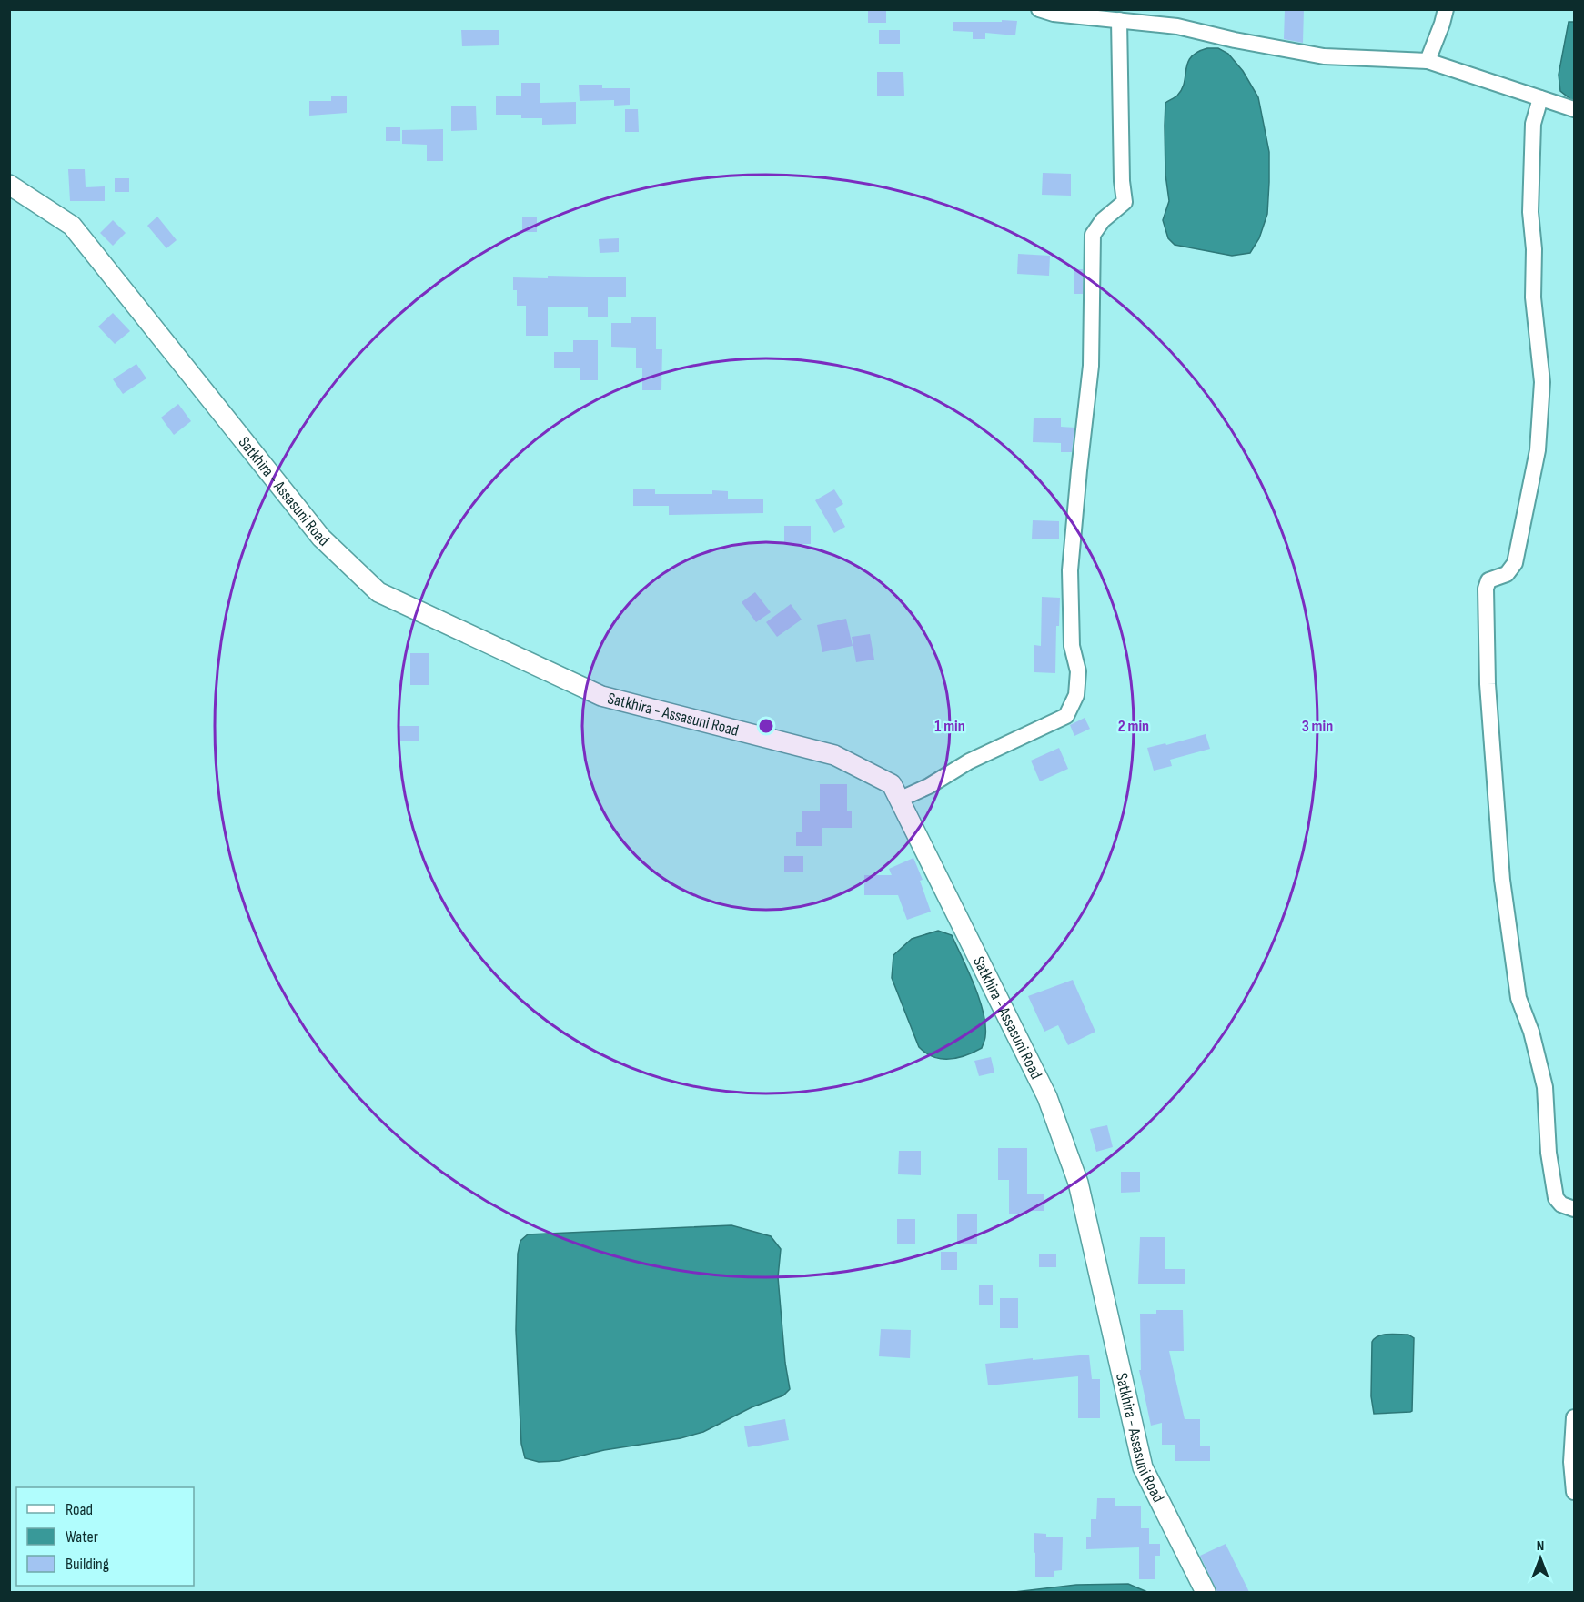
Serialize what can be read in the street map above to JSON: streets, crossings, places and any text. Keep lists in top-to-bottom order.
{
  "streets": {
    "main road": ["Satkhira - Assasuni Road"]
  },
  "legend": ["Road", "Water", "Building"],
  "north": "top",
  "rings": ["1 min", "2 min", "3 min"]
}
